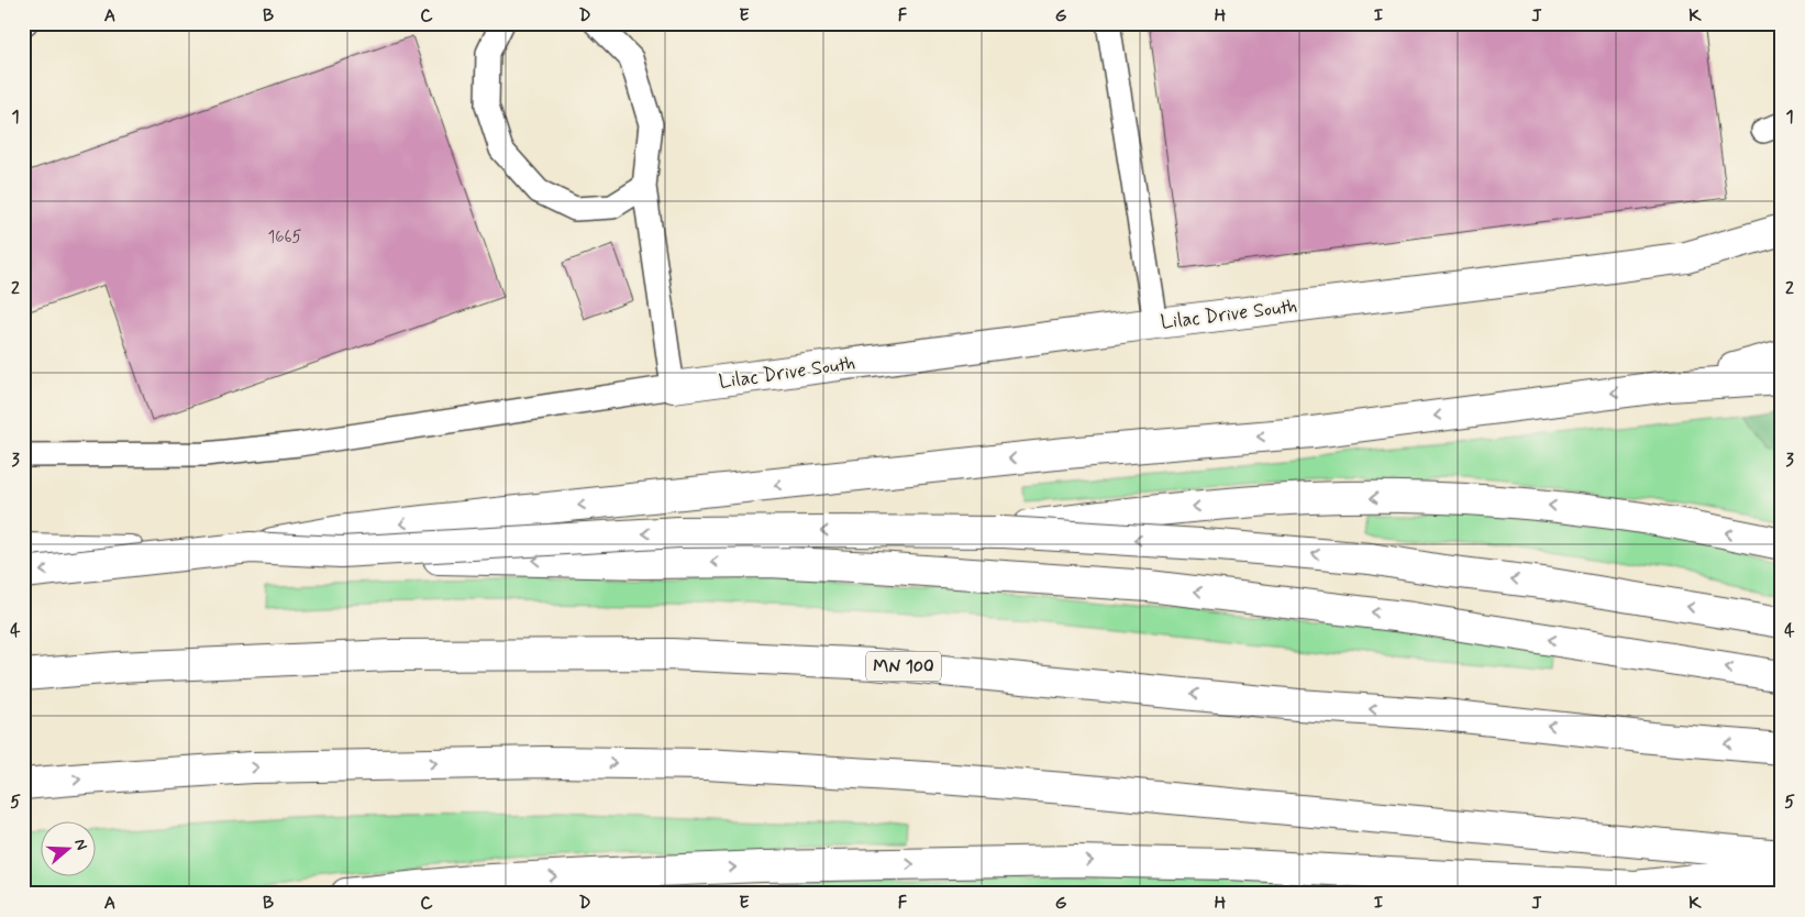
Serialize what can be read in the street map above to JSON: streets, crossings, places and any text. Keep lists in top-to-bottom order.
{
  "streets": {
    "main road": ["Lilac Drive South", "MN 100"]
  },
  "house_numbers": ["1665"],
  "north": "right",
  "grid": {
    "columns": [
      "A",
      "B",
      "C",
      "D",
      "E",
      "F",
      "G",
      "H",
      "I",
      "J",
      "K"
    ],
    "rows": [
      "1",
      "2",
      "3",
      "4",
      "5"
    ]
  }
}
